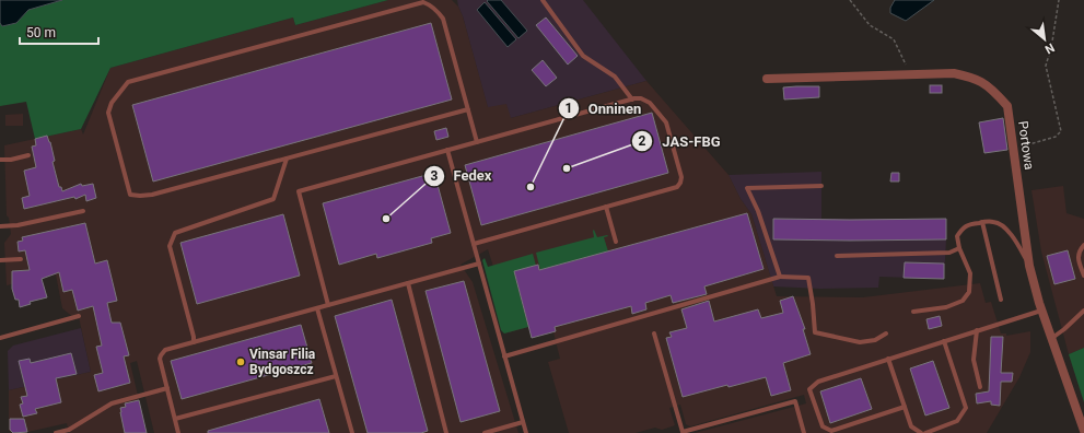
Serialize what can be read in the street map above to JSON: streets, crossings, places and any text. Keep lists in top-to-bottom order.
{
  "streets": {
    "street": ["Portowa"]
  },
  "places": [
    "JAS-FBG",
    "Onninen",
    "Fedex",
    "Vinsar Filia Bydgoszcz"
  ],
  "scale_bar": "50 m",
  "north": "bottom right"
}
